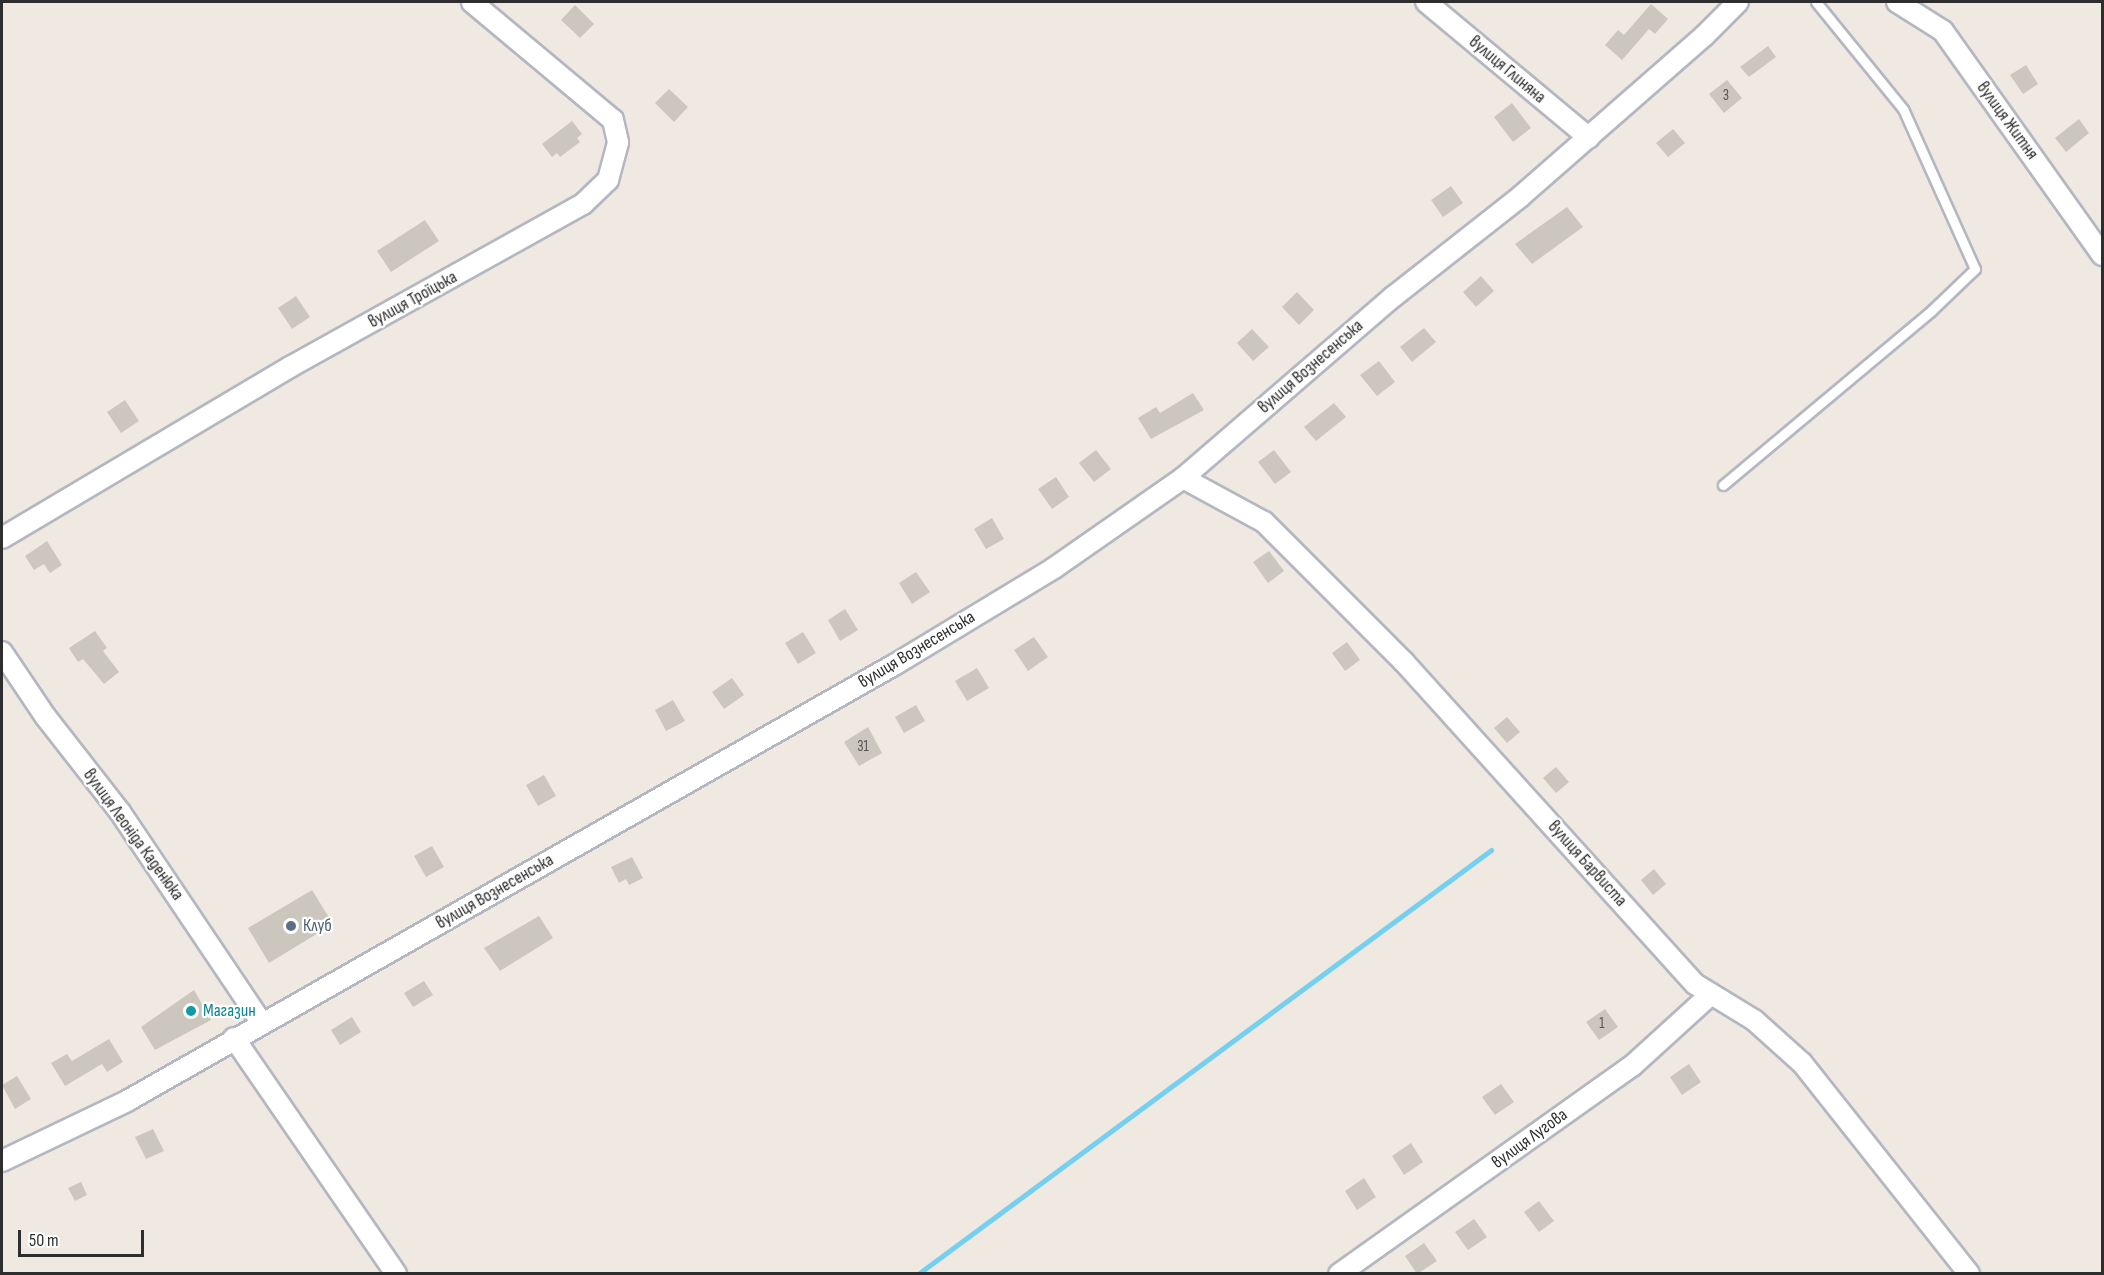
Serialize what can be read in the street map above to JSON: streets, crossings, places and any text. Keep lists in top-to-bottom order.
{
  "streets": {
    "street": [
      "вулиця Глиняна",
      "вулиця Житня",
      "вулиця Троїцька",
      "вулиця Вознесенська",
      "вулиця Леоніда Каденюка",
      "вулиця Барвиста",
      "вулиця Лугова"
    ]
  },
  "crossings": [
    ["вулиця Глиняна", "вулиця Вознесенська"],
    ["вулиця Вознесенська", "вулиця Леоніда Каденюка"],
    ["вулиця Вознесенська", "вулиця Барвиста"],
    ["вулиця Барвиста", "вулиця Лугова"]
  ],
  "places": ["Клуб", "Магазин"],
  "house_numbers": ["3", "31", "1"],
  "scale_bar": "50 m"
}
